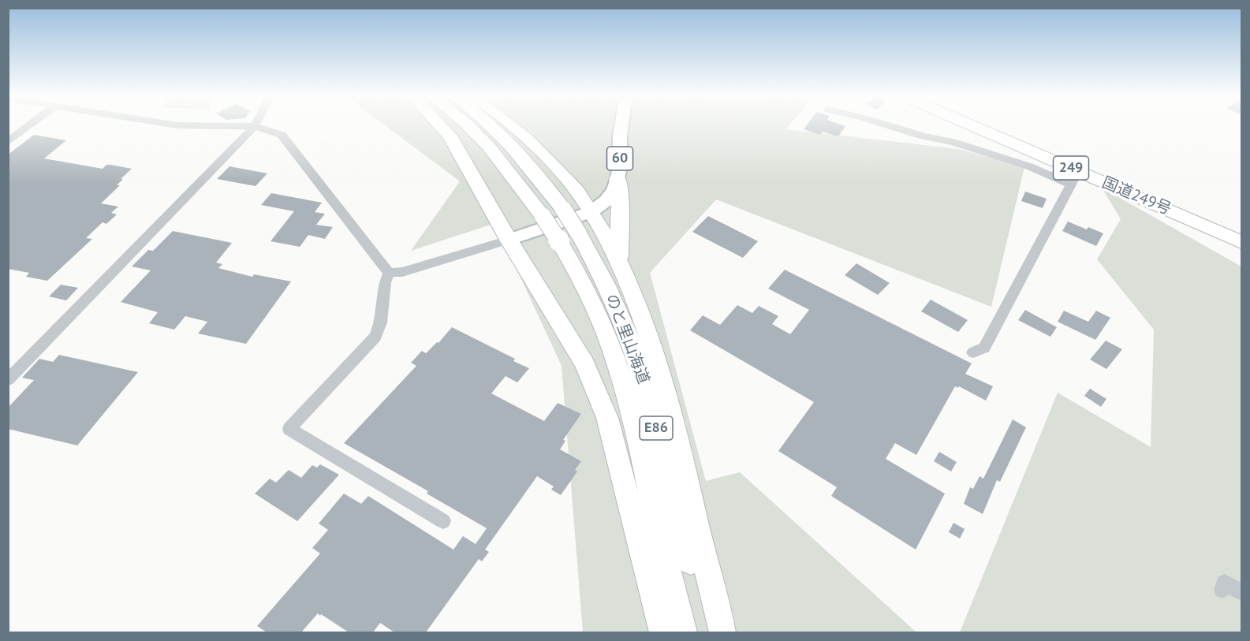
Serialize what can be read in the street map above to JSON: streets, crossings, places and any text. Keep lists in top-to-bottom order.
{
  "streets": {
    "highway": [
      "249",
      "国道249号",
      "のと里山海道",
      "E86"
    ],
    "main road": ["60"]
  }
}
